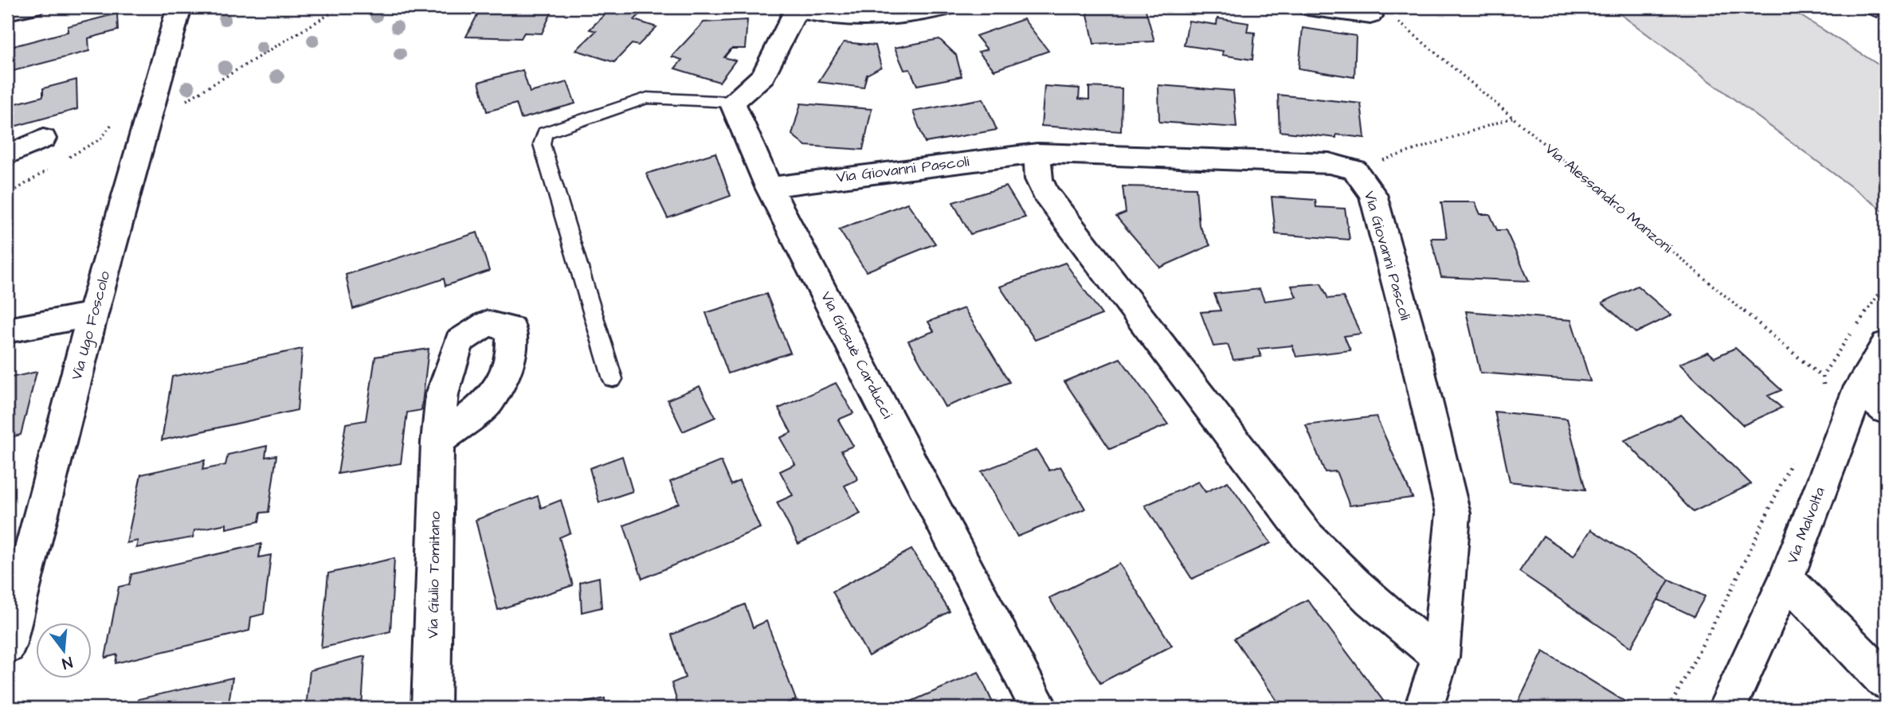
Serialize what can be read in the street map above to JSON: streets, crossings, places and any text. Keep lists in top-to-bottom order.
{
  "streets": {
    "street": [
      "Via Giovanni Pascoli",
      "Via Ugo Foscolo",
      "Via Giosuè Carducci",
      "Via Malvolta",
      "Via Giulio Tomitano"
    ],
    "path": ["Via Alessandro Manzoni"]
  },
  "crossings": [
    ["Via Giovanni Pascoli", "Via Giosuè Carducci"]
  ],
  "north": "bottom"
}
